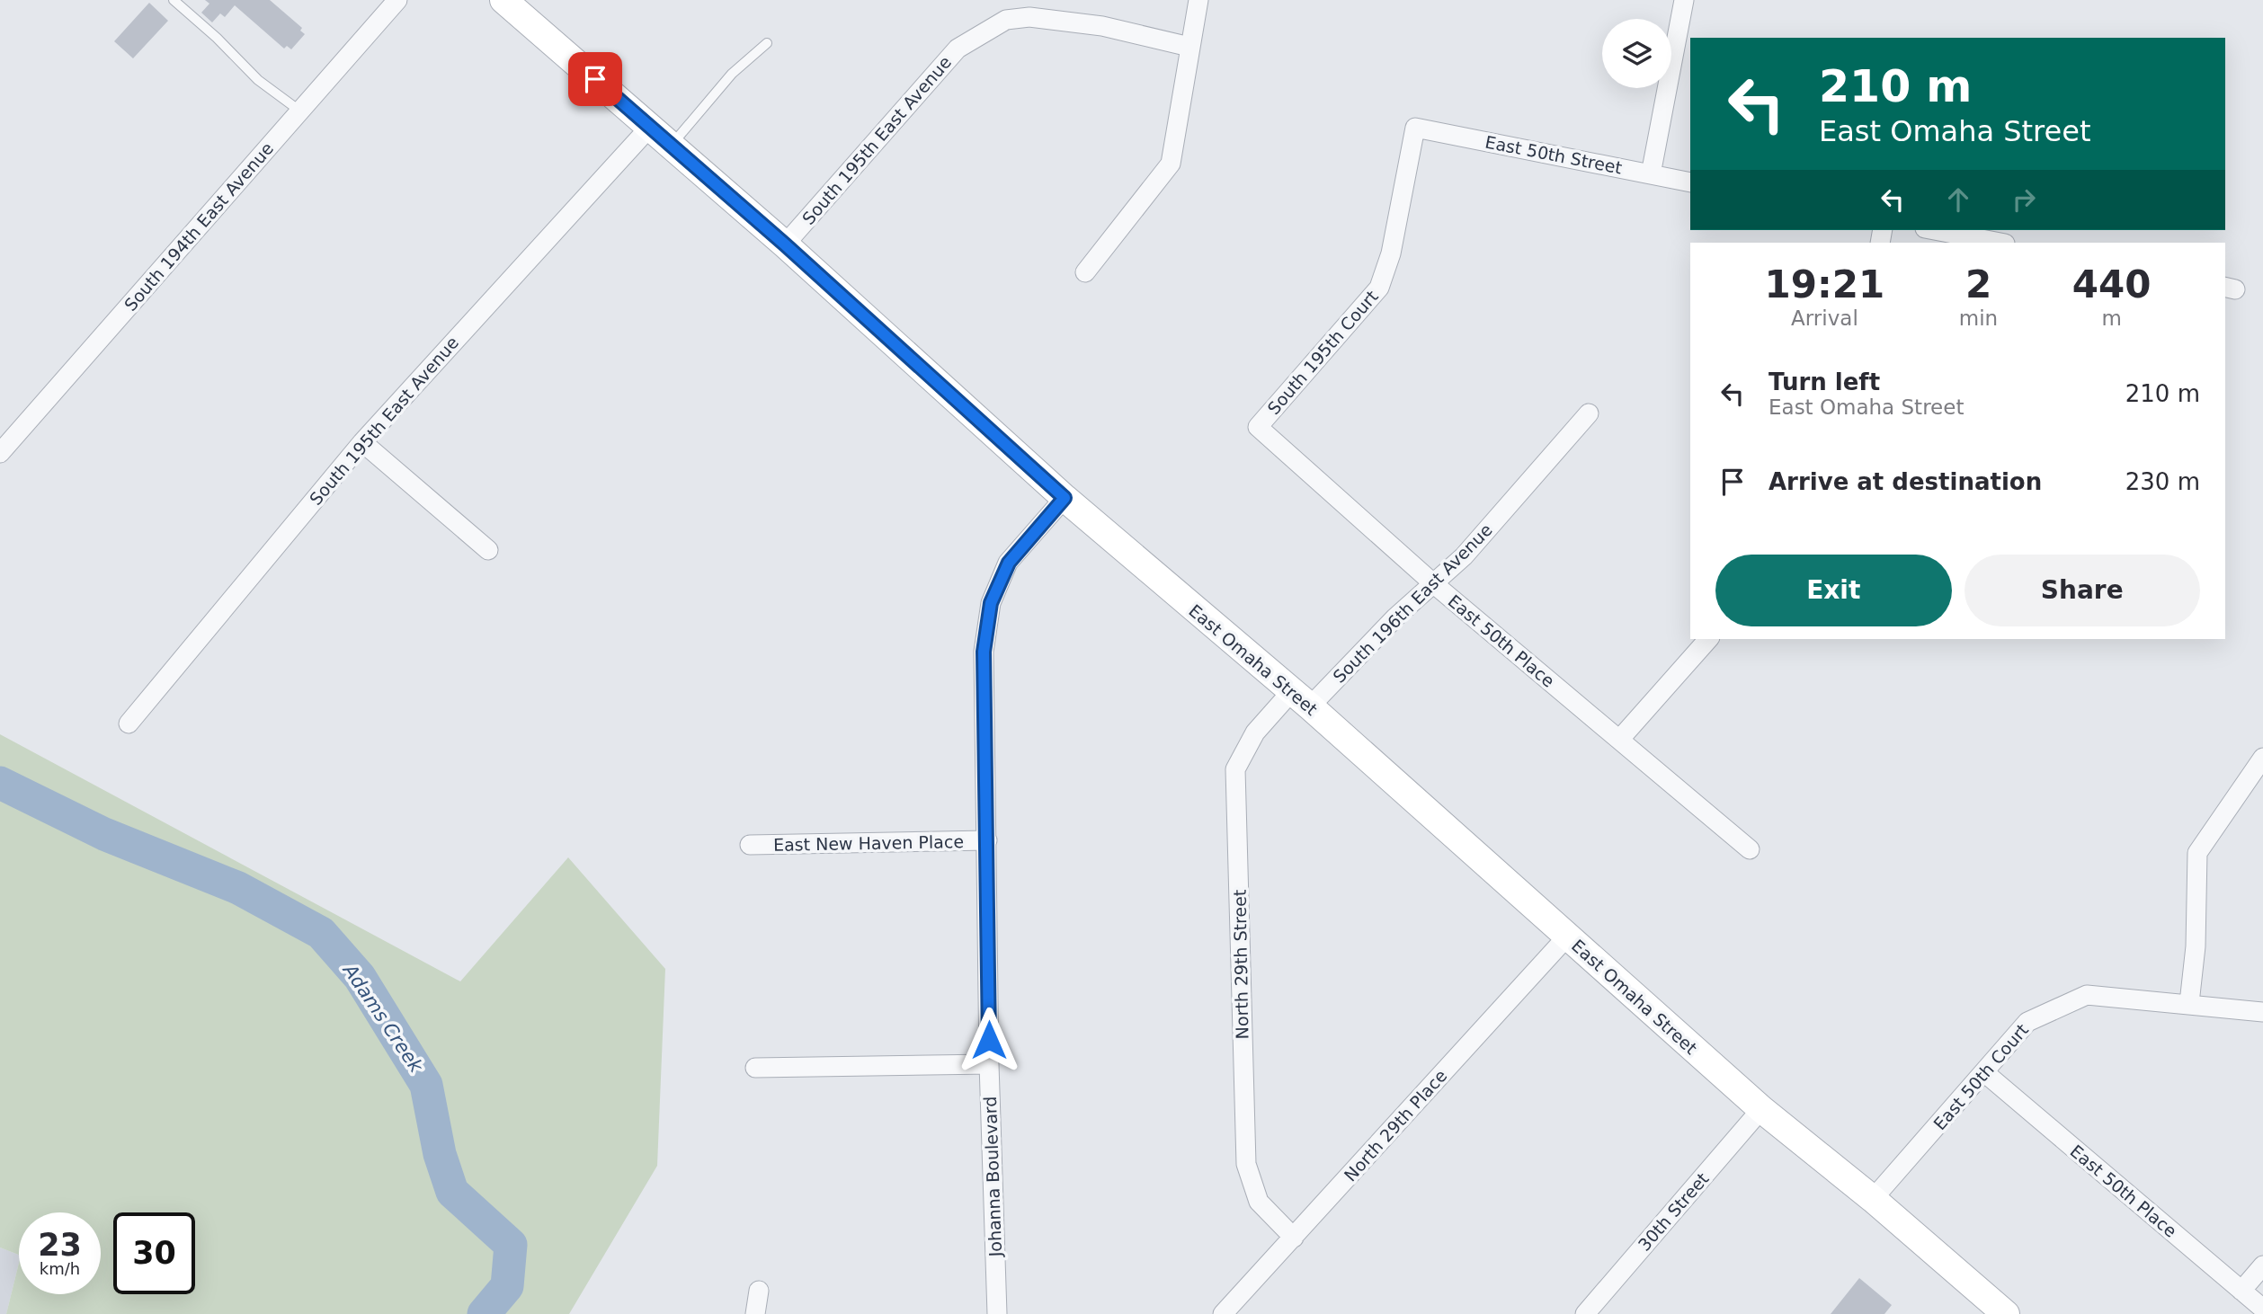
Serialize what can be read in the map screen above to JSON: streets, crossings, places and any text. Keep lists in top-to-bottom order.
{
  "streets": {
    "street": [
      "South 195th East Avenue",
      "East 50th Street",
      "South 194th East Avenue",
      "South 195th Court",
      "South 196th East Avenue",
      "East 50th Place",
      "East Omaha Street",
      "East New Haven Place",
      "North 29th Street",
      "East 50th Court",
      "North 29th Place",
      "Johanna Boulevard",
      "30th Street"
    ]
  },
  "crossings": [
    ["South 195th East Avenue", "East Omaha Street"],
    ["East 50th Street", "South 195th Court"],
    ["South 195th Court", "East 50th Place"],
    ["South 196th East Avenue", "East 50th Place"],
    ["South 196th East Avenue", "East Omaha Street"],
    ["South 196th East Avenue", "North 29th Street"],
    ["East 50th Place", "East 50th Court"],
    ["East Omaha Street", "North 29th Street"],
    ["East Omaha Street", "East 50th Court"],
    ["East Omaha Street", "North 29th Place"],
    ["East Omaha Street", "Johanna Boulevard"],
    ["East Omaha Street", "30th Street"],
    ["East New Haven Place", "Johanna Boulevard"],
    ["North 29th Street", "North 29th Place"]
  ],
  "water": ["Adams Creek"],
  "page": {
    "turn": ["210 m", "East Omaha Street"],
    "eta": [
      "19:21",
      "Arrival",
      "2",
      "min",
      "440",
      "m"
    ],
    "list": [
      {
        "name": "Turn left",
        "note": "East Omaha Street",
        "value": "210 m"
      },
      {
        "name": "Arrive at destination",
        "value": "230 m"
      }
    ],
    "buttons": ["Exit", "Share"],
    "speed": "23 km/h",
    "limit": "30"
  }
}
